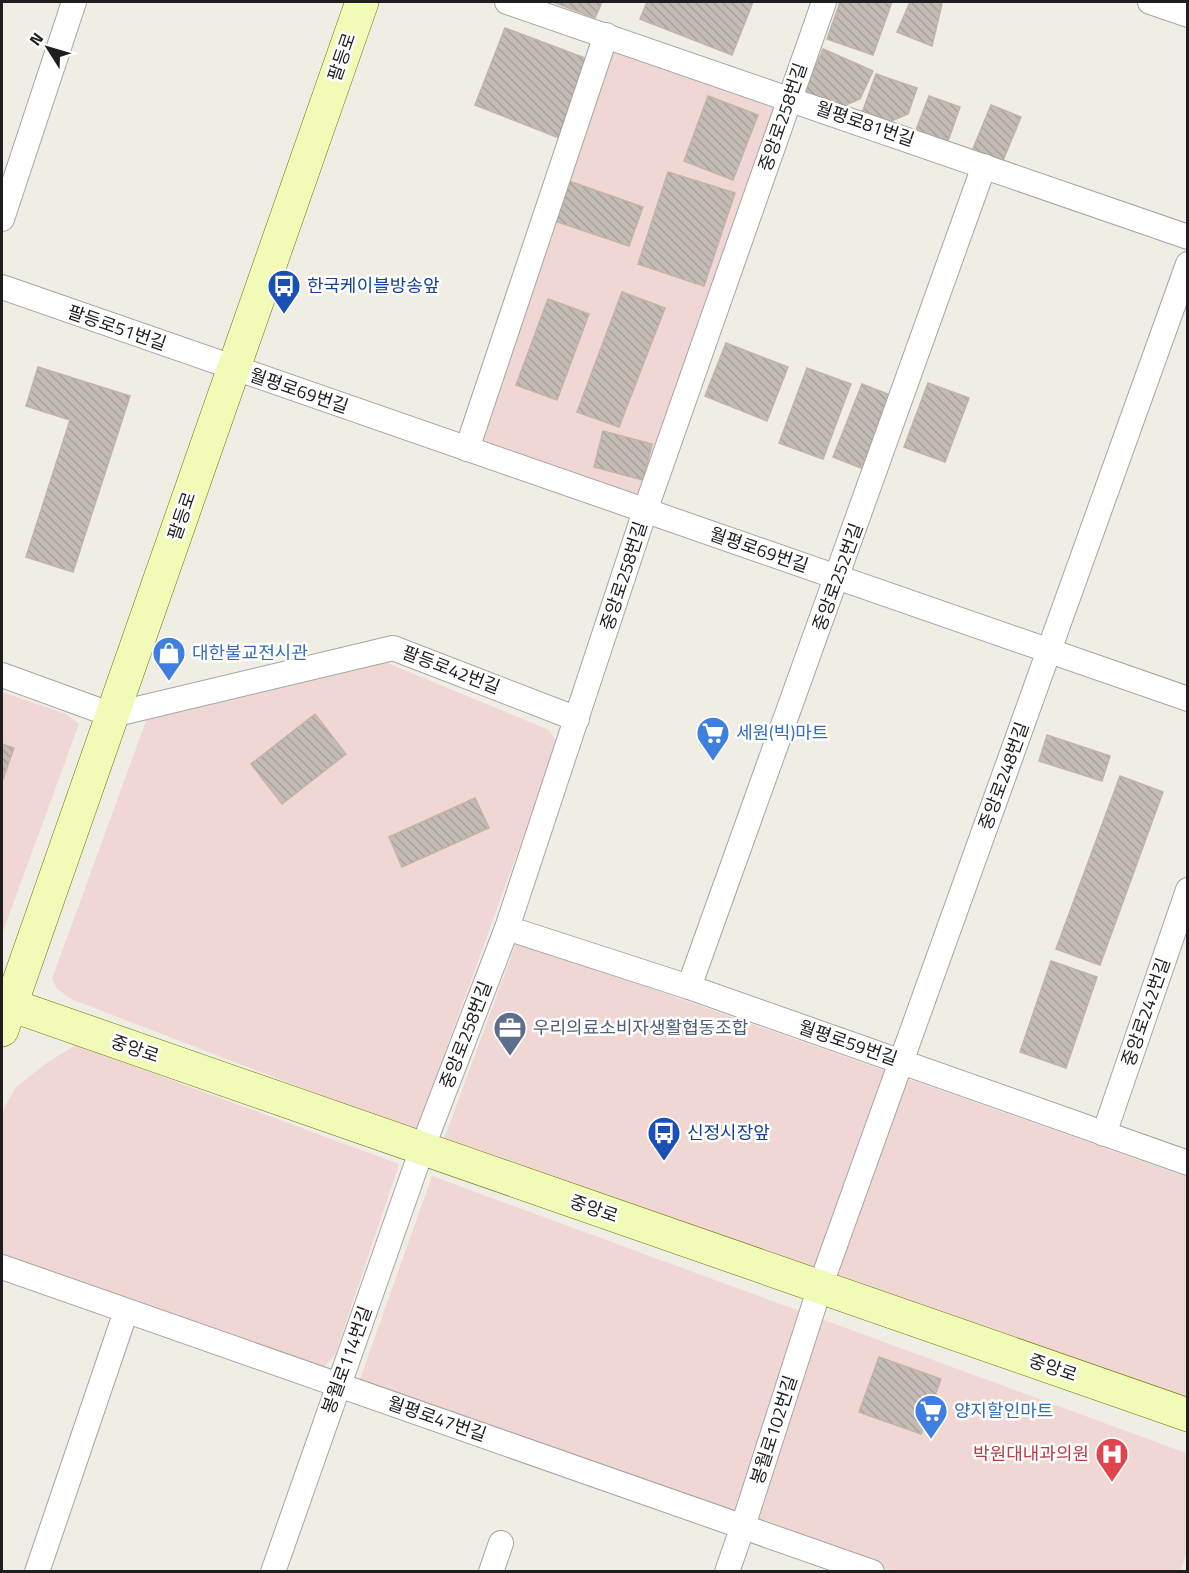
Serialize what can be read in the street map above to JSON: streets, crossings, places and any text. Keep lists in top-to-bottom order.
{
  "streets": {
    "main road": ["팔등로", "중앙로"],
    "street": [
      "중앙로258번길",
      "월평로81번길",
      "팔등로51번길",
      "월평로69번길",
      "중앙로252번길",
      "팔등로42번길",
      "중앙로248번길",
      "중앙로242번길",
      "월평로59번길",
      "봉월로114번길",
      "월평로47번길",
      "봉월로102번길"
    ]
  },
  "crossings": [
    ["팔등로", "팔등로51번길"],
    ["팔등로", "월평로69번길"],
    ["팔등로", "팔등로42번길"],
    ["팔등로", "중앙로"],
    ["중앙로258번길", "월평로81번길"],
    ["중앙로258번길", "월평로69번길"],
    ["중앙로258번길", "팔등로42번길"],
    ["중앙로258번길", "월평로59번길"],
    ["중앙로258번길", "중앙로"],
    ["중앙로258번길", "봉월로114번길"],
    ["월평로81번길", "중앙로252번길"],
    ["팔등로51번길", "월평로69번길"],
    ["월평로69번길", "중앙로252번길"],
    ["월평로69번길", "중앙로248번길"],
    ["중앙로252번길", "월평로59번길"],
    ["중앙로248번길", "월평로59번길"],
    ["중앙로248번길", "중앙로"],
    ["중앙로248번길", "봉월로102번길"],
    ["중앙로242번길", "월평로59번길"],
    ["중앙로", "봉월로114번길"],
    ["중앙로", "봉월로102번길"],
    ["봉월로114번길", "월평로47번길"],
    ["월평로47번길", "봉월로102번길"]
  ],
  "places": {
    "bus stop": ["한국케이블방송앞", "신정시장앞"],
    "shop": ["대한불교전시관"],
    "supermarket": ["세원(빅)마트", "양지할인마트"],
    "office": ["우리의료소비자생활협동조합"],
    "hospital": ["박원대내과의원"]
  },
  "north": "top left"
}
